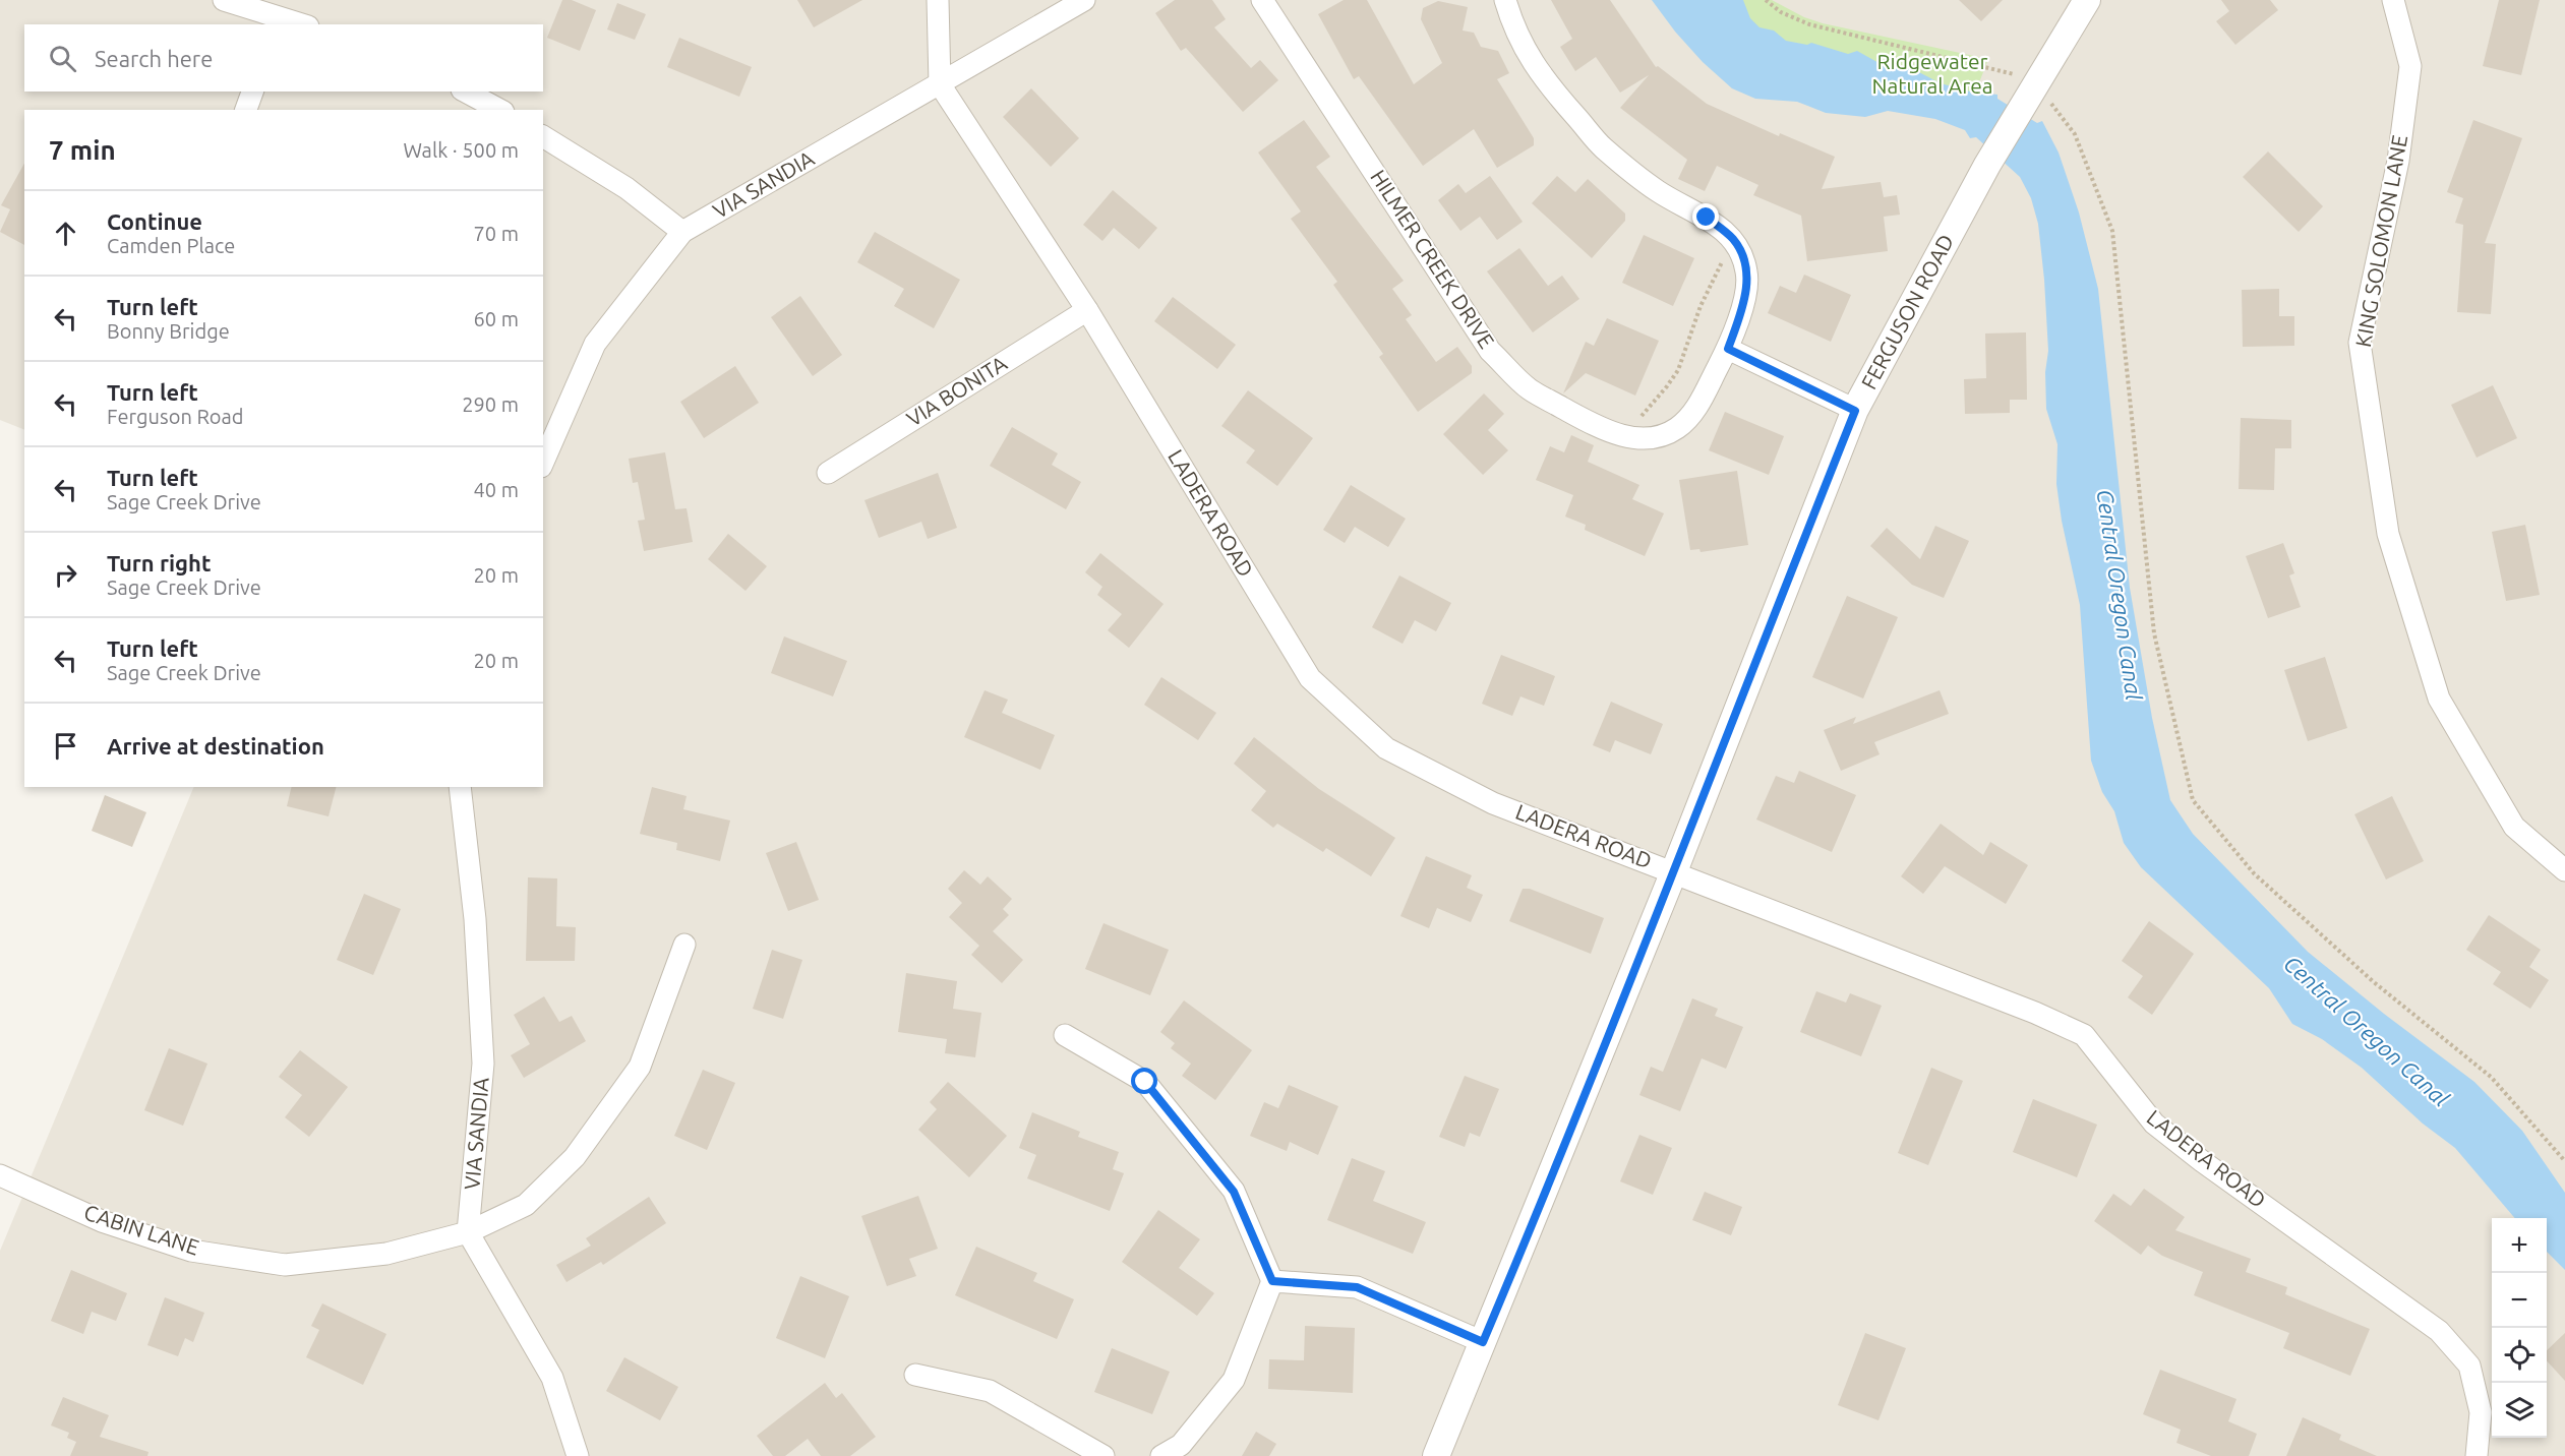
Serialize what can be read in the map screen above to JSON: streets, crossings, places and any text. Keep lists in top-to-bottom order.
{
  "streets": {
    "street": [
      "VIA SANDIA",
      "KING SOLOMON LANE",
      "HILMER CREEK DRIVE",
      "FERGUSON ROAD",
      "VIA BONITA",
      "LADERA ROAD",
      "CABIN LANE"
    ]
  },
  "crossings": [
    ["VIA SANDIA", "LADERA ROAD"],
    ["VIA SANDIA", "CABIN LANE"],
    ["FERGUSON ROAD", "LADERA ROAD"],
    ["VIA BONITA", "LADERA ROAD"]
  ],
  "water": ["Central Oregon Canal"],
  "parks": ["Ridgewater Natural Area"],
  "page": {
    "search": "Search here",
    "heading": ["7 min", "Walk · 500 m"],
    "list": [
      ["Continue", "Camden Place", "70 m"],
      ["Turn left", "Bonny Bridge", "60 m"],
      ["Turn left", "Ferguson Road", "290 m"],
      ["Turn left", "Sage Creek Drive", "40 m"],
      ["Turn right", "Sage Creek Drive", "20 m"],
      ["Turn left", "Sage Creek Drive", "20 m"],
      "Arrive at destination"
    ],
    "map_buttons": ["+", "−"]
  }
}
